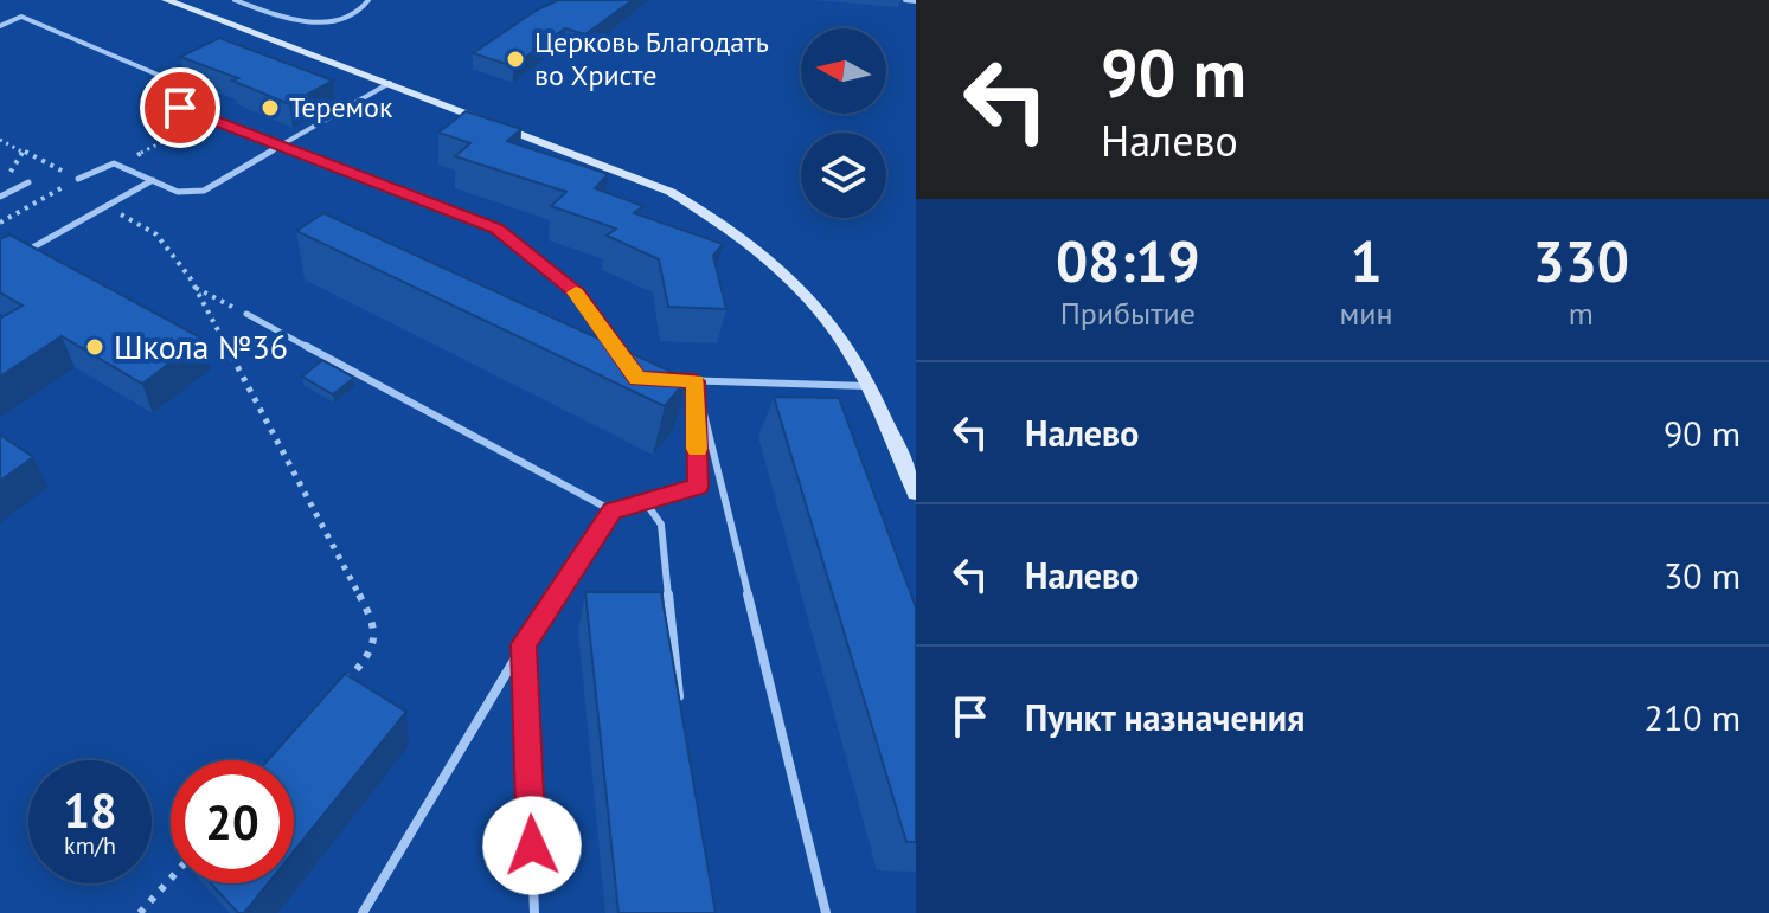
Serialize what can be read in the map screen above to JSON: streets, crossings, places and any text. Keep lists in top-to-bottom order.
{
  "places": ["Церковь Благодать во Христе", "Теремок", "Школа №36"],
  "north": "left",
  "page": {
    "turn": ["90 m", "Налево"],
    "eta": [
      "08:19",
      "Прибытие",
      "1",
      "мин",
      "330",
      "m"
    ],
    "list": [
      {
        "name": "Налево",
        "value": "90 m"
      },
      {
        "name": "Налево",
        "value": "30 m"
      },
      {
        "name": "Пункт назначения",
        "value": "210 m"
      }
    ],
    "speed": "18 km/h",
    "limit": "20"
  }
}
